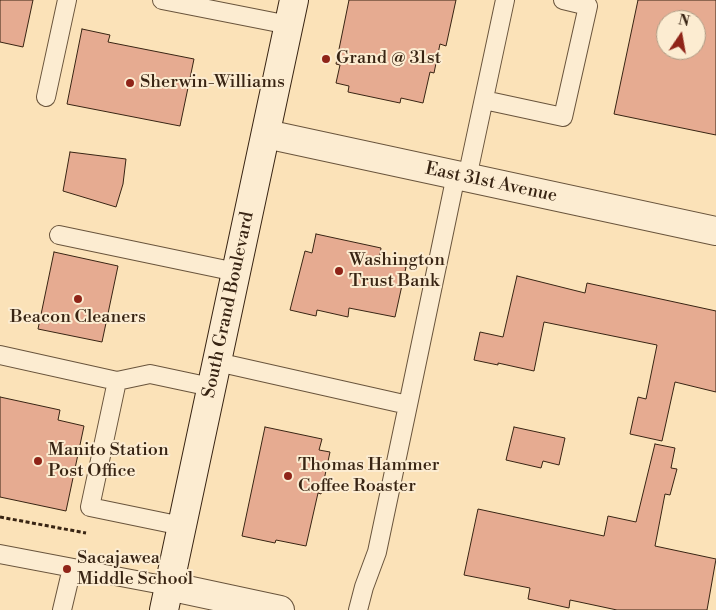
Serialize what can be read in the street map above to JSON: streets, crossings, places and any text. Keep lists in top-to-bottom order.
{
  "streets": {
    "street": ["East 31st Avenue", "South Grand Boulevard"]
  },
  "crossings": [
    ["East 31st Avenue", "South Grand Boulevard"]
  ],
  "places": [
    "Grand @ 31st",
    "Sherwin-Williams",
    "Washington Trust Bank",
    "Beacon Cleaners",
    "Manito Station Post Office",
    "Thomas Hammer Coffee Roaster",
    "Sacajawea Middle School"
  ],
  "north": "top"
}
